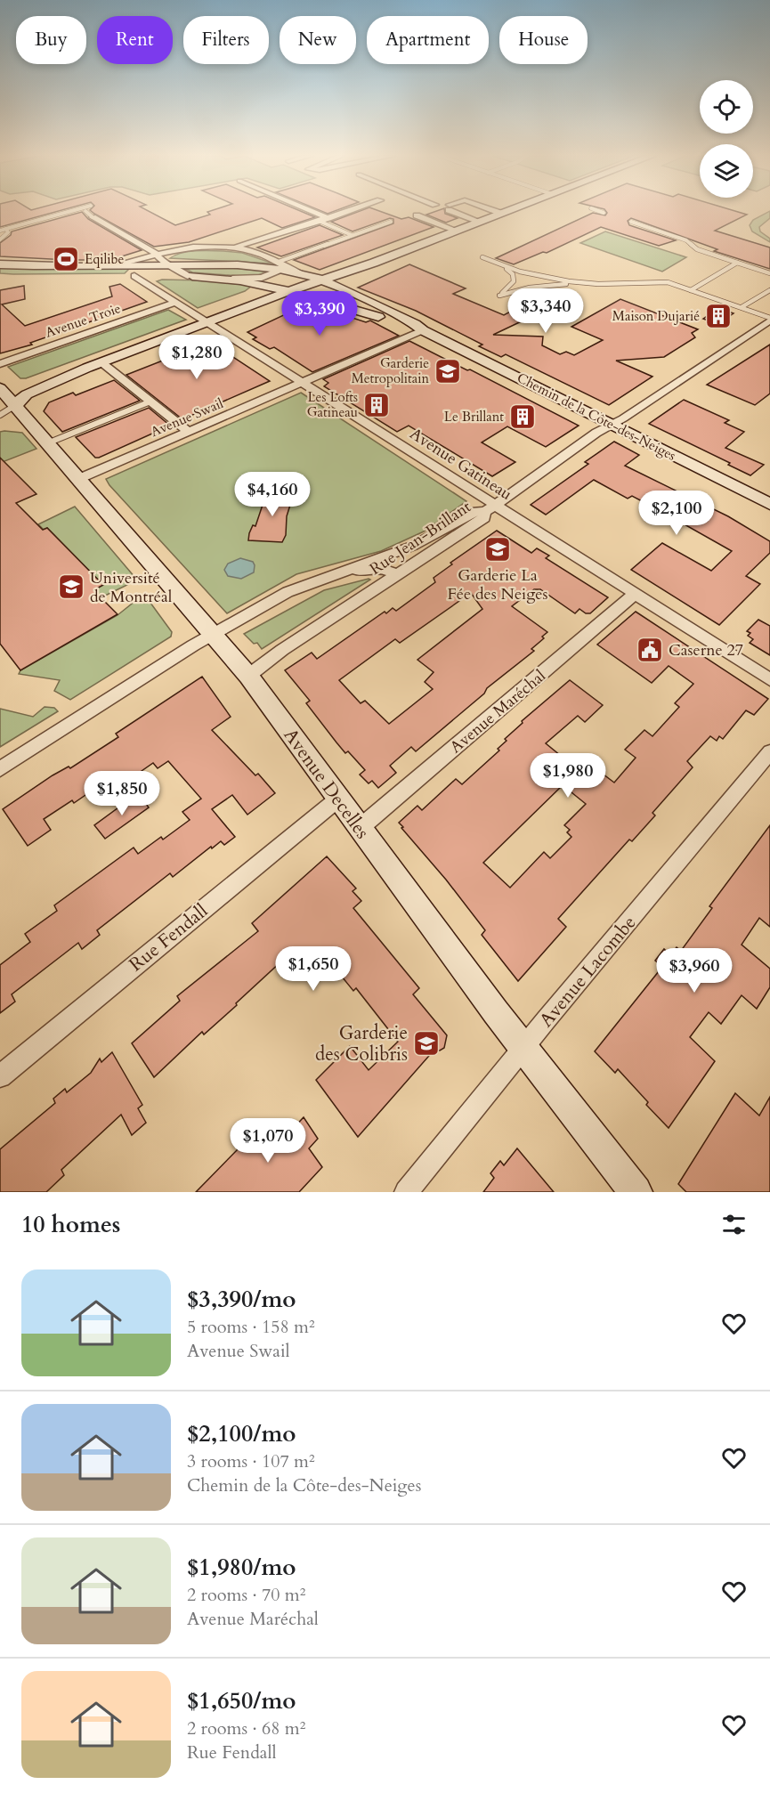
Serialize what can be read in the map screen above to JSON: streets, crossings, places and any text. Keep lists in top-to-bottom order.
{
  "streets": {
    "street": [
      "Avenue Troie",
      "Chemin de la Côte-des-Neiges",
      "Avenue Swail",
      "Avenue Gatineau",
      "Rue Jean-Brillant",
      "Avenue Maréchal",
      "Avenue Decelles",
      "Rue Fendall",
      "Avenue Lacombe"
    ]
  },
  "crossings": [
    ["Avenue Troie", "Avenue Gatineau"],
    ["Chemin de la Côte-des-Neiges", "Avenue Swail"],
    ["Chemin de la Côte-des-Neiges", "Avenue Gatineau"],
    ["Chemin de la Côte-des-Neiges", "Rue Jean-Brillant"],
    ["Avenue Swail", "Avenue Gatineau"],
    ["Avenue Swail", "Avenue Decelles"],
    ["Avenue Gatineau", "Rue Jean-Brillant"],
    ["Avenue Gatineau", "Avenue Maréchal"],
    ["Rue Jean-Brillant", "Avenue Decelles"],
    ["Avenue Maréchal", "Avenue Decelles"],
    ["Avenue Decelles", "Rue Fendall"],
    ["Avenue Decelles", "Avenue Lacombe"]
  ],
  "places": {
    "sports": ["Eqilibe"],
    "building": ["Maison Dujarié", "Les Lofts Gatineau", "Le Brillant"],
    "school or university": [
      "Garderie Metropolitain",
      "Garderie La Fée des Neiges",
      "Université de Montréal",
      "Garderie des Colibris"
    ],
    "public building": ["Caserne 27"]
  },
  "page": {
    "chip": [
      "Buy",
      "Rent",
      "Filters",
      "New",
      "Apartment",
      "House"
    ],
    "price": [
      "$3,340",
      "$3,390",
      "$1,280",
      "$4,160",
      "$2,100",
      "$1,980",
      "$1,850",
      "$1,650",
      "$3,960",
      "$1,070"
    ],
    "heading": "10 homes",
    "list": [
      {
        "name": "$3,390/mo",
        "note": "5 rooms · 158 m² · Avenue Swail"
      },
      {
        "name": "$2,100/mo",
        "note": "3 rooms · 107 m² · Chemin de la Côte-des-Neiges"
      },
      {
        "name": "$1,980/mo",
        "note": "2 rooms · 70 m² · Avenue Maréchal"
      },
      {
        "name": "$1,650/mo",
        "note": "2 rooms · 68 m² · Rue Fendall"
      }
    ]
  }
}
